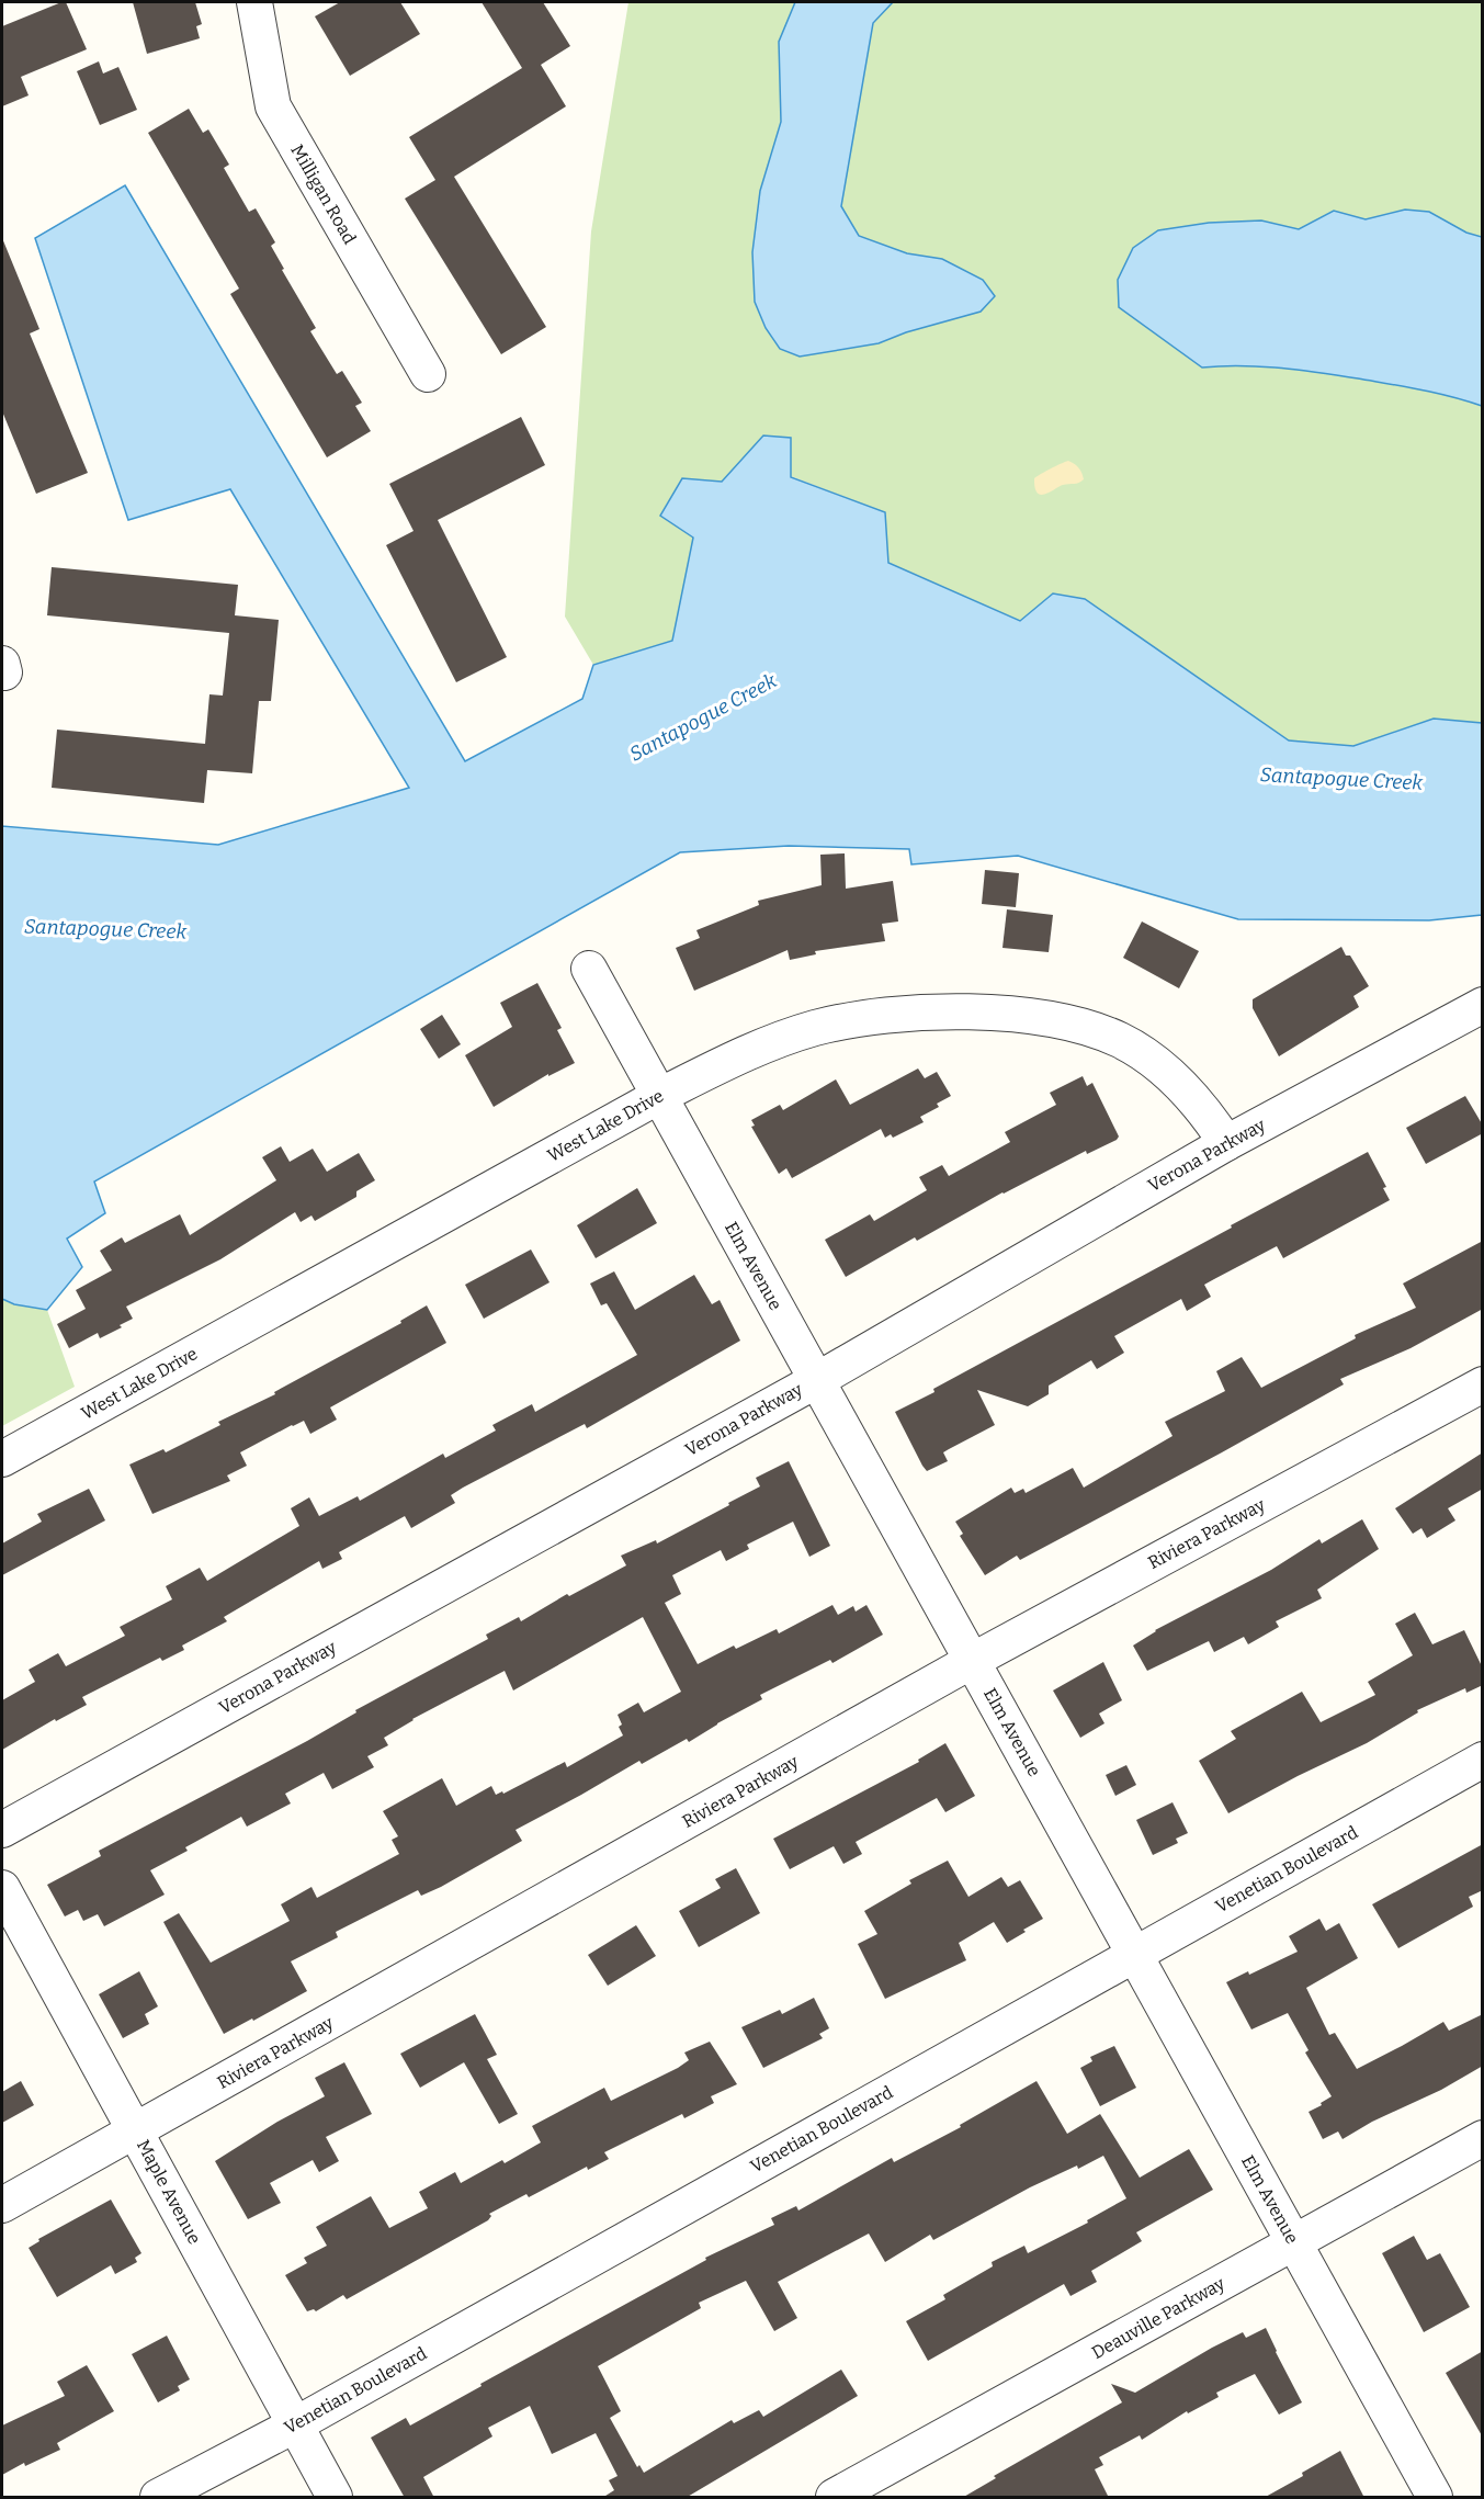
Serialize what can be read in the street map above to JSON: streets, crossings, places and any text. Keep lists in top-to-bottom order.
{
  "streets": {
    "street": [
      "Milligan Road",
      "West Lake Drive",
      "Verona Parkway",
      "Elm Avenue",
      "Riviera Parkway",
      "Venetian Boulevard",
      "Maple Avenue",
      "Deauville Parkway"
    ]
  },
  "crossings": [
    ["West Lake Drive", "Verona Parkway"],
    ["West Lake Drive", "Elm Avenue"],
    ["Verona Parkway", "Elm Avenue"],
    ["Elm Avenue", "Riviera Parkway"],
    ["Elm Avenue", "Venetian Boulevard"],
    ["Elm Avenue", "Deauville Parkway"],
    ["Riviera Parkway", "Maple Avenue"],
    ["Venetian Boulevard", "Maple Avenue"]
  ],
  "water": ["Santapogue Creek"]
}
